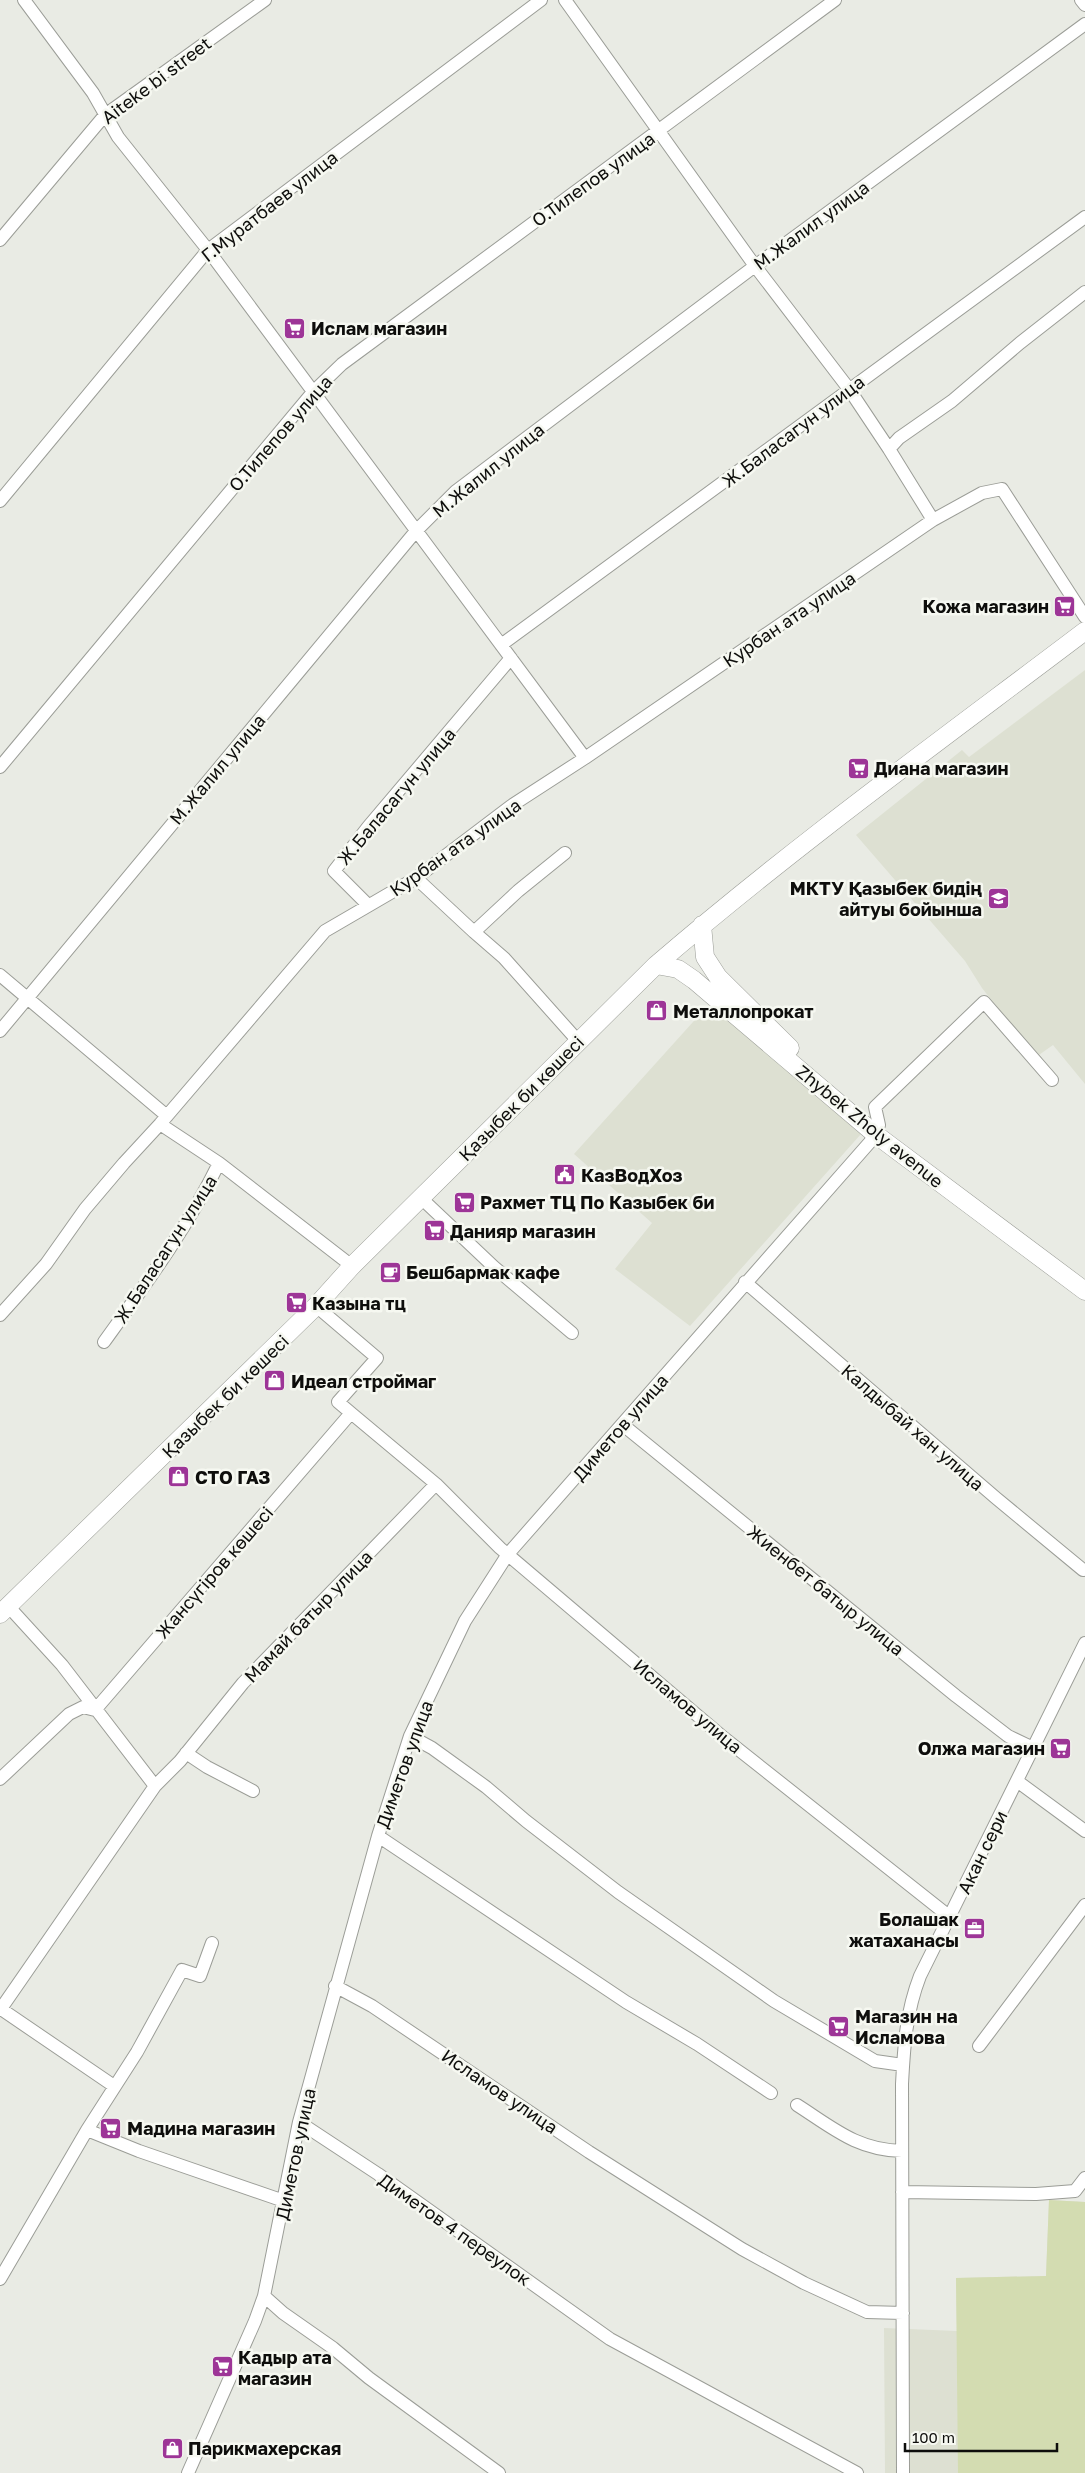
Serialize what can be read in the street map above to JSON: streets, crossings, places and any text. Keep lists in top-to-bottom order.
{
  "streets": {
    "main road": ["Қазыбек би көшесі", "Zhybek Zholy avenue"],
    "street": [
      "Aiteke bi street",
      "О.Тилепов улица",
      "Г.Муратбаев улица",
      "М.Жалил улица",
      "Ж.Баласагун улица",
      "Курбан ата улица",
      "Диметов улица",
      "Калдыбай хан улица",
      "Жансүгіров көшесі",
      "Жиенбет батыр улица",
      "Мамай батыр улица",
      "Исламов улица",
      "Акан сери",
      "Диметов 4 переулок"
    ]
  },
  "crossings": [
    ["М.Жалил улица", "Ж.Баласагун улица"],
    ["Ж.Баласагун улица", "Курбан ата улица"],
    ["Қазыбек би көшесі", "Zhybek Zholy avenue"],
    ["Zhybek Zholy avenue", "Диметов улица"],
    ["Диметов улица", "Калдыбай хан улица"],
    ["Диметов улица", "Жиенбет батыр улица"],
    ["Диметов улица", "Исламов улица"],
    ["Диметов улица", "Диметов 4 переулок"],
    ["Жансүгіров көшесі", "Исламов улица"],
    ["Жиенбет батыр улица", "Акан сери"],
    ["Мамай батыр улица", "Исламов улица"],
    ["Исламов улица", "Акан сери"]
  ],
  "places": {
    "supermarket": [
      "Ислам магазин",
      "Кожа магазин",
      "Диана магазин",
      "Рахмет ТЦ По Казыбек би",
      "Данияр магазин",
      "Казына тц",
      "Олжа магазин",
      "Магазин на Исламова",
      "Мадина магазин",
      "Кадыр ата магазин"
    ],
    "school or university": ["МКТУ Қазыбек бидің айтуы бойынша"],
    "shop": [
      "Металлопрокат",
      "Идеал строймаг",
      "СТО ГАЗ",
      "Парикмахерская"
    ],
    "public building": ["КазВодХоз"],
    "cafe": ["Бешбармак кафе"],
    "office": ["Болашак жатаханасы"]
  },
  "scale_bar": "100 m"
}
